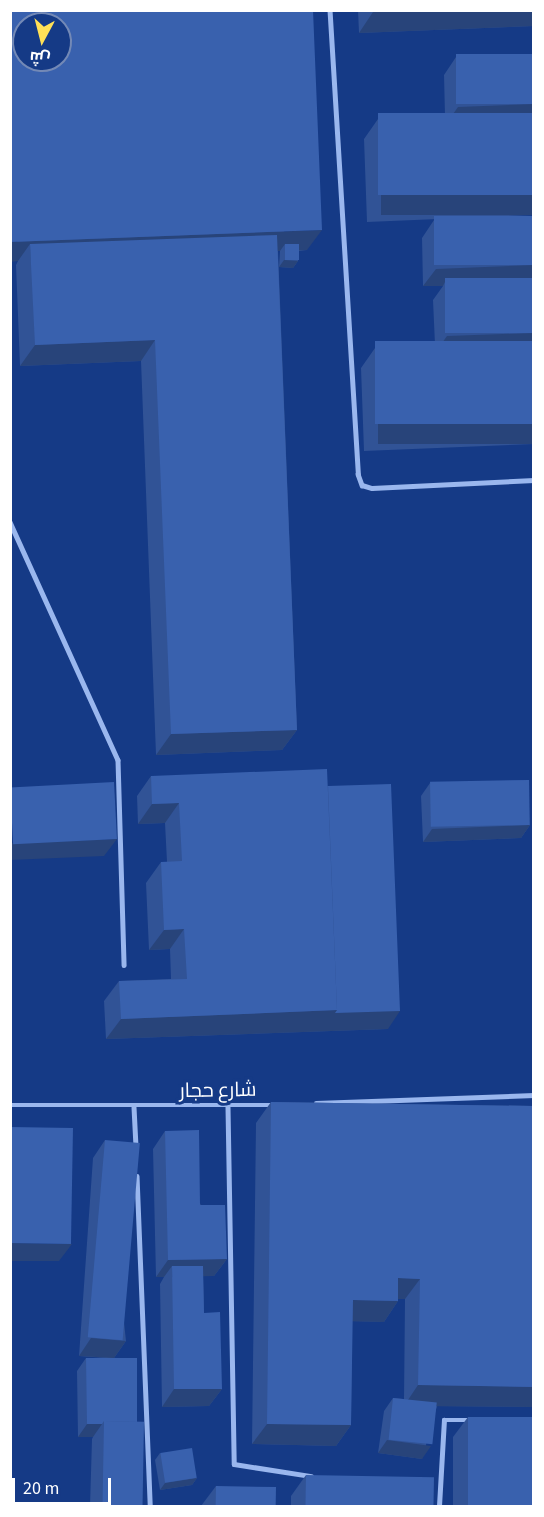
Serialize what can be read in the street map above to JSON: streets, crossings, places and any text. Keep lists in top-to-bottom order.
{
  "streets": {
    "lane": ["شارع حجار"]
  },
  "scale_bar": "20 m",
  "north": "bottom"
}
